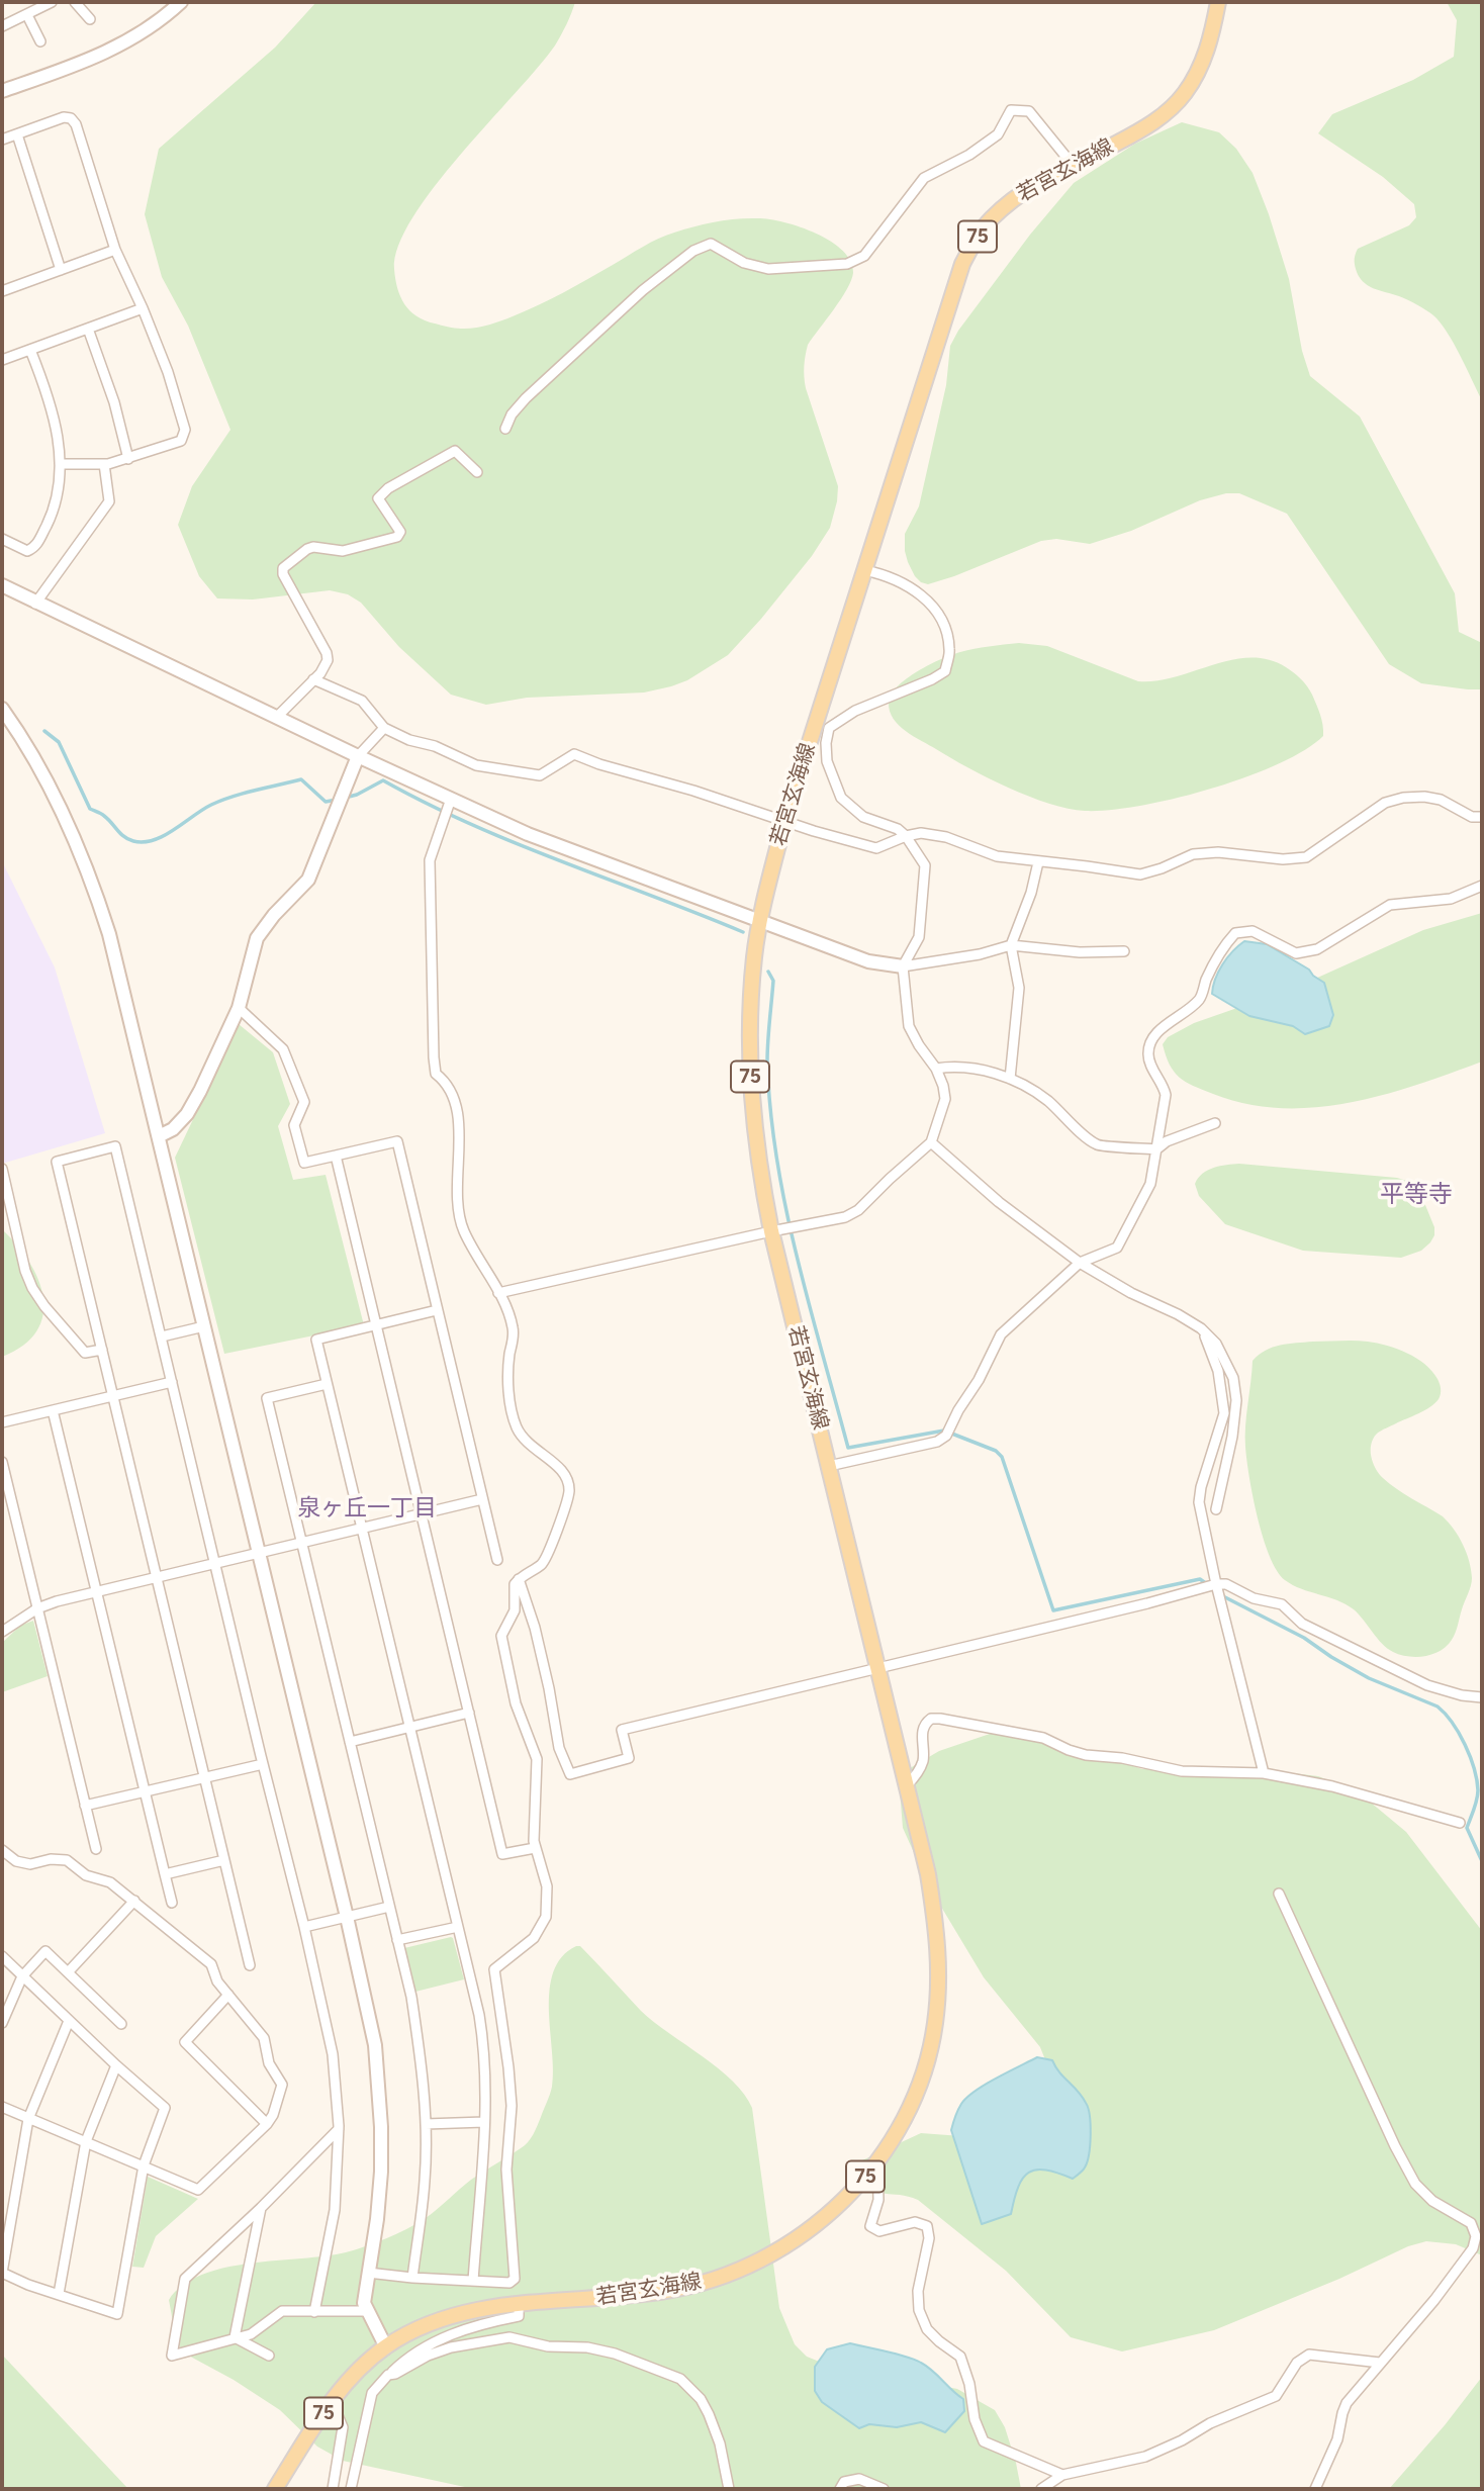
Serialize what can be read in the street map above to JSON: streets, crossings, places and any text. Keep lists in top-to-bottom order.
{
  "streets": {
    "main road": ["若宮玄海線", "75"]
  },
  "districts": ["平等寺", "泉ヶ丘一丁目"]
}
